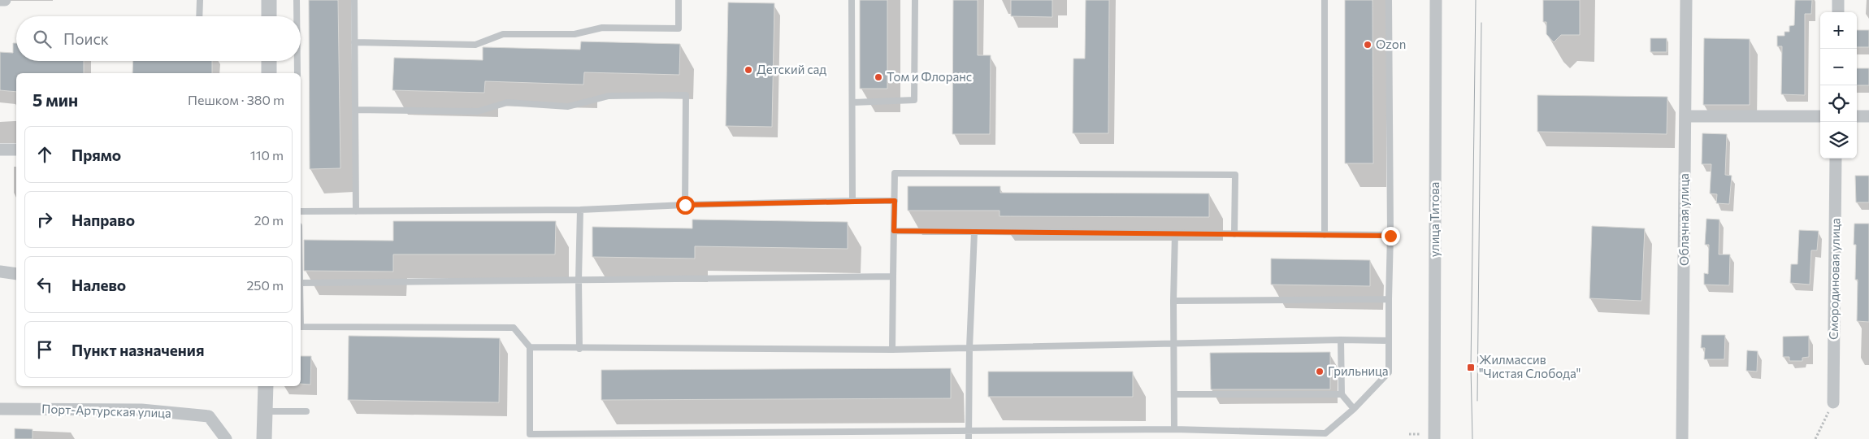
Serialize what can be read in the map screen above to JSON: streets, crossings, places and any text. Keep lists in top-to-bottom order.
{
  "streets": {
    "street": [
      "улица Титова",
      "Облачная улица",
      "Смородиновая улица",
      "Порт-Артурская улица"
    ]
  },
  "places": {
    "other": [
      "Ozon",
      "Детский сад",
      "Том и Флоранс",
      "Грильница"
    ],
    "transit": ["Жилмассив \"Чистая Слобода\""]
  },
  "page": {
    "map_buttons": ["+", "−"],
    "search": "Поиск",
    "heading": ["5 мин", "Пешком · 380 m"],
    "list": [
      ["Прямо", "110 m"],
      ["Направо", "20 m"],
      ["Налево", "250 m"],
      "Пункт назначения"
    ]
  }
}
